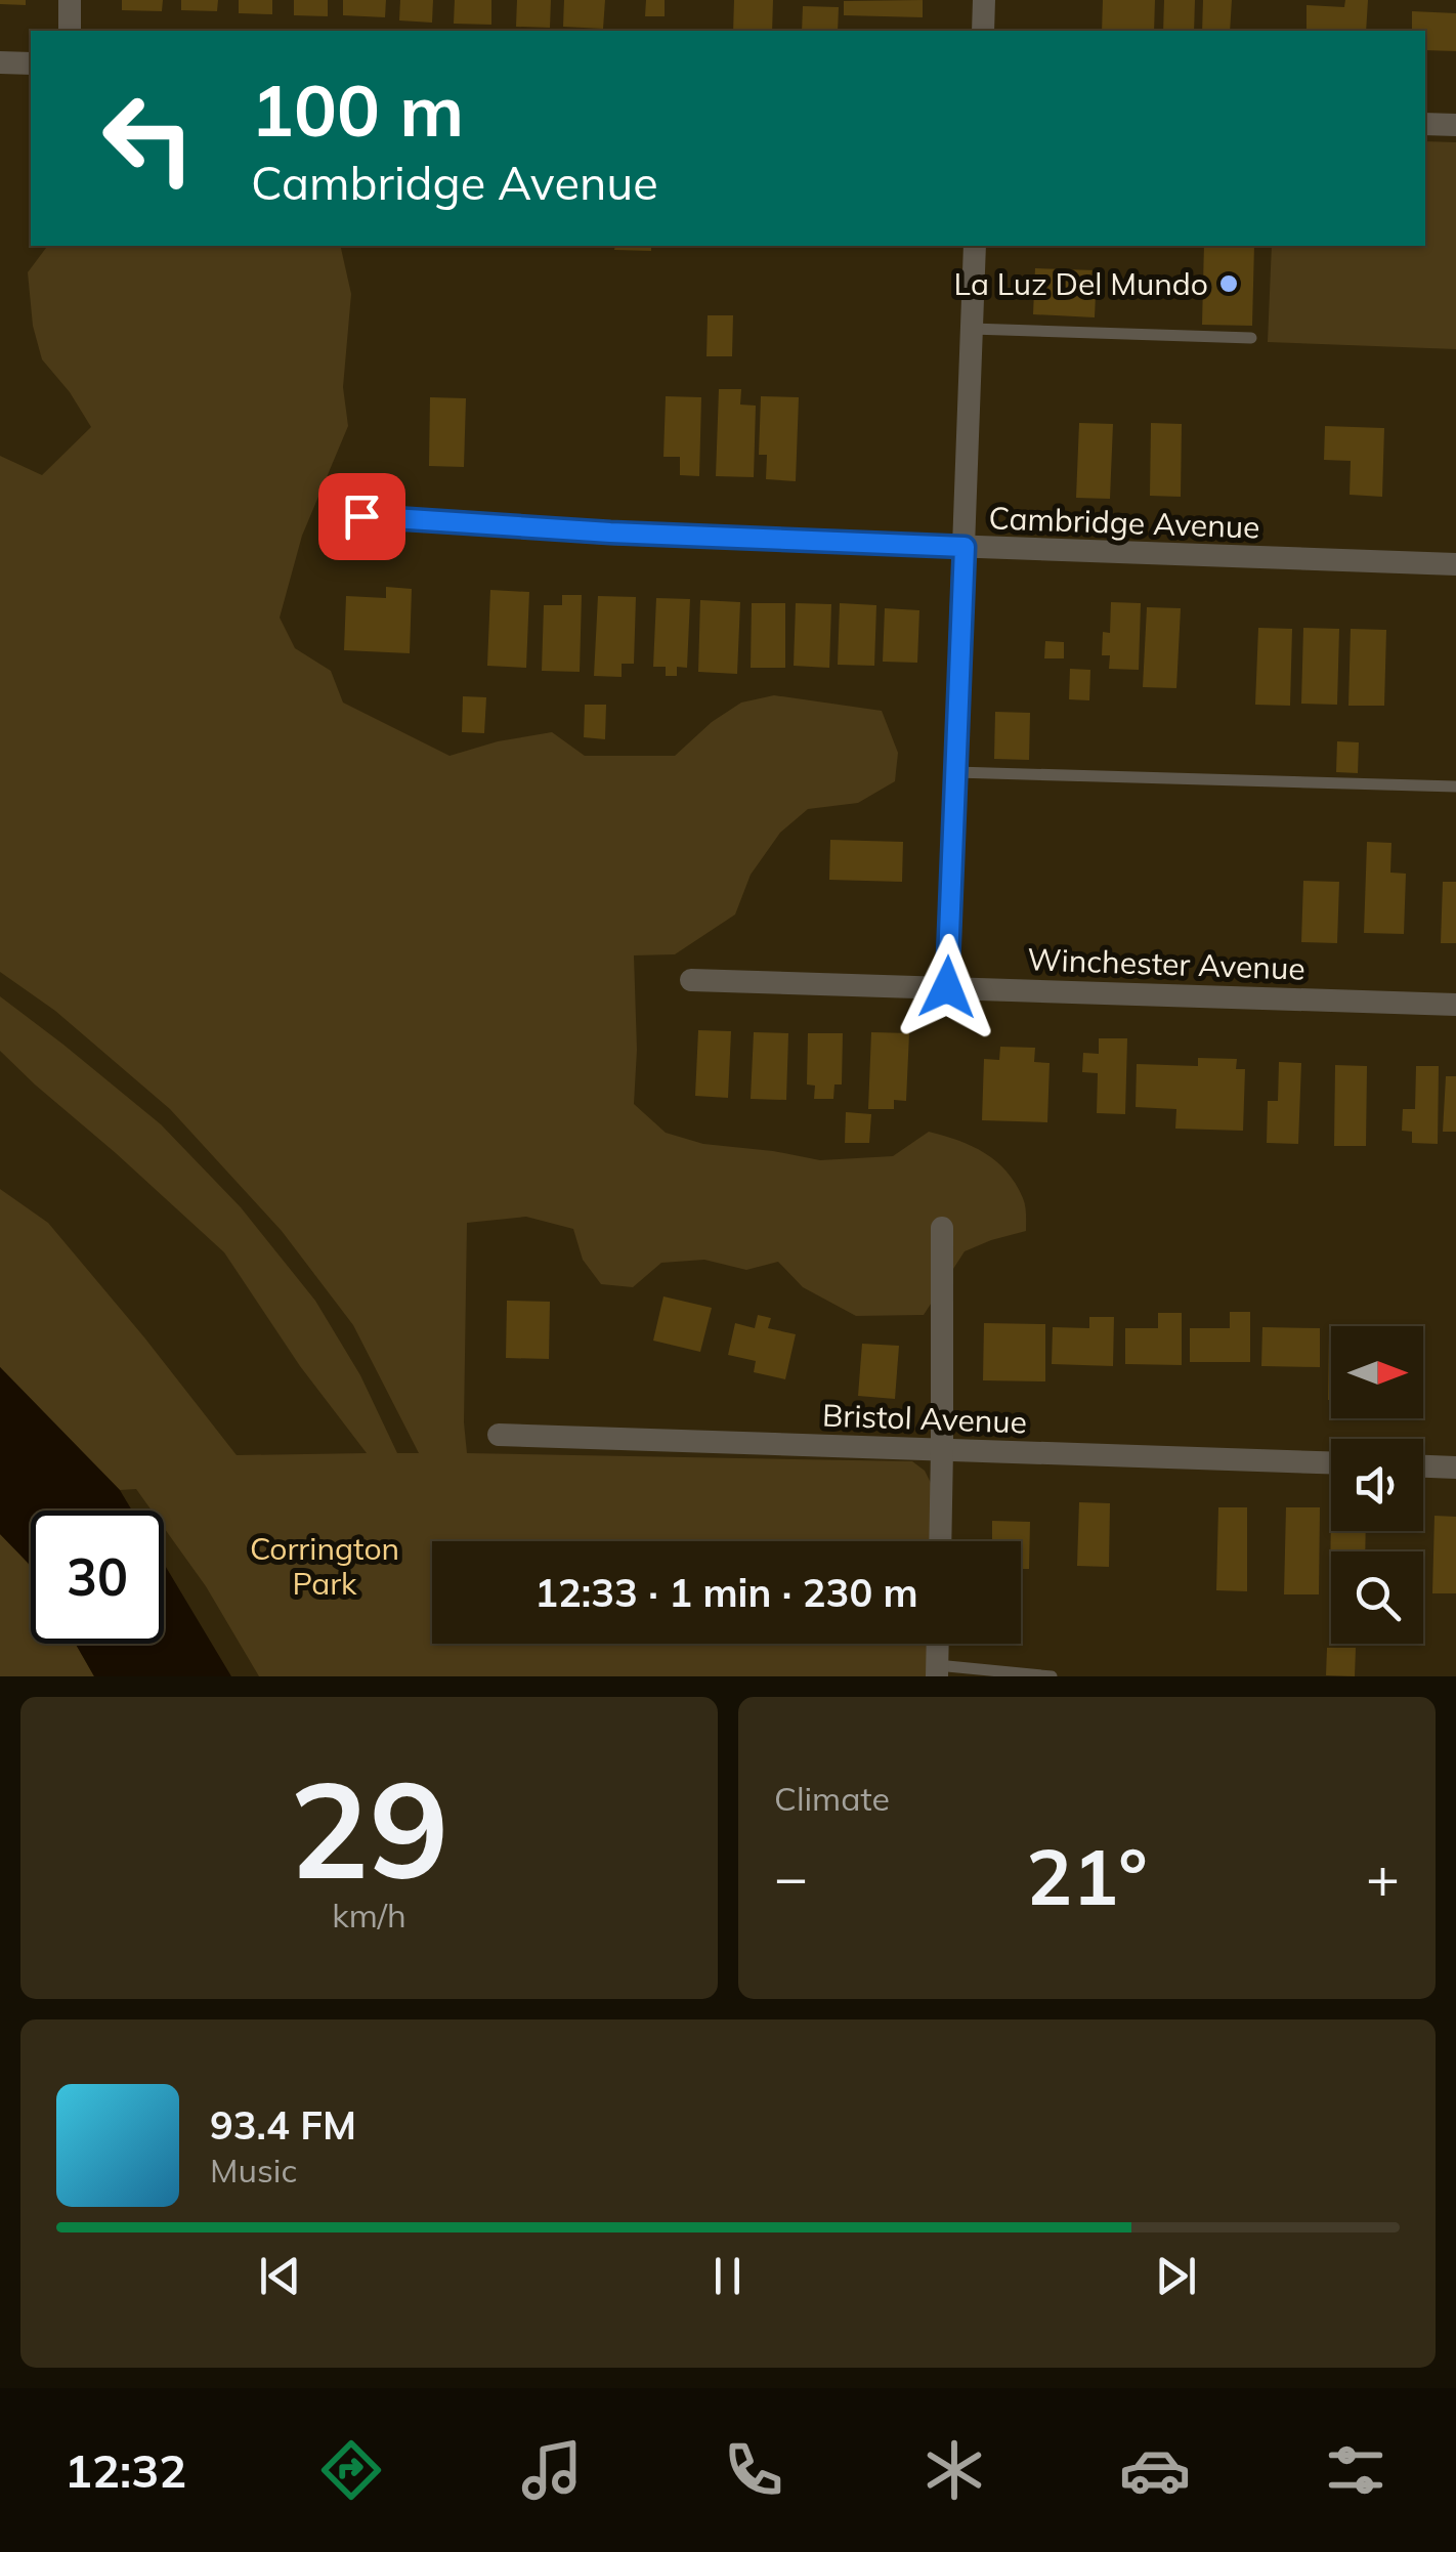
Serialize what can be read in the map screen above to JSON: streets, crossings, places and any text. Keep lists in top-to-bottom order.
{
  "streets": {
    "street": ["Cambridge Avenue", "Winchester Avenue", "Bristol Avenue"]
  },
  "parks": ["Corrington Park"],
  "places": ["La Luz Del Mundo"],
  "north": "right",
  "page": {
    "turn": ["100 m", "Cambridge Avenue"],
    "limit": "30",
    "trip": "12:33 · 1 min · 230 m",
    "tile": [
      ["29", "km/h"],
      "Climate"
    ],
    "heat": ["−", "21°", "+"],
    "song": ["93.4 FM", "Music"],
    "tabs": "12:32"
  }
}
